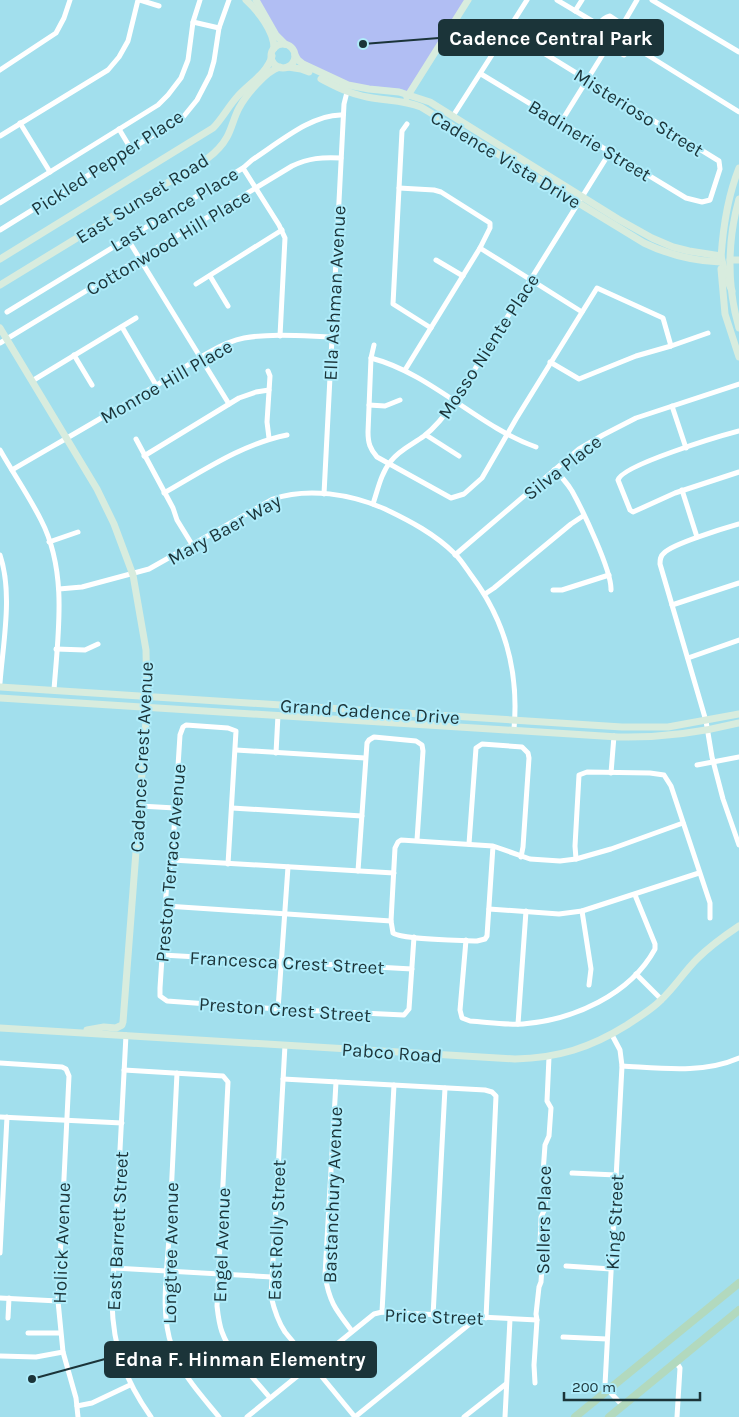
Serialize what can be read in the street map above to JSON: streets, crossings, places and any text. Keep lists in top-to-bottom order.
{
  "streets": {
    "main road": [
      "Cadence Vista Drive",
      "East Sunset Road",
      "Grand Cadence Drive",
      "Cadence Crest Avenue",
      "Pabco Road"
    ],
    "street": [
      "Misterioso Street",
      "Badinerie Street",
      "Pickled Pepper Place",
      "Last Dance Place",
      "Cottonwood Hill Place",
      "Ella Ashman Avenue",
      "Mosso Niente Place",
      "Monroe Hill Place",
      "Silva Place",
      "Mary Baer Way",
      "Preston Terrace Avenue",
      "Francesca Crest Street",
      "Preston Crest Street",
      "Bastanchury Avenue",
      "Sellers Place",
      "King Street",
      "East Rolly Street",
      "East Barrett Street",
      "Holick Avenue",
      "Engel Avenue",
      "Longtree Avenue",
      "Price Street"
    ]
  },
  "crossings": [
    ["Misterioso Street", "Badinerie Street"],
    ["Badinerie Street", "Mosso Niente Place"],
    ["Cadence Vista Drive", "East Sunset Road"],
    ["Cadence Vista Drive", "Ella Ashman Avenue"],
    ["Cadence Vista Drive", "Mosso Niente Place"],
    ["Last Dance Place", "Ella Ashman Avenue"],
    ["Cottonwood Hill Place", "Ella Ashman Avenue"],
    ["Cottonwood Hill Place", "Cadence Crest Avenue"],
    ["Ella Ashman Avenue", "Monroe Hill Place"],
    ["Ella Ashman Avenue", "Mary Baer Way"],
    ["Mosso Niente Place", "Mary Baer Way"],
    ["Monroe Hill Place", "Cadence Crest Avenue"],
    ["Silva Place", "Mary Baer Way"],
    ["Mary Baer Way", "Grand Cadence Drive"],
    ["Mary Baer Way", "Cadence Crest Avenue"],
    ["Grand Cadence Drive", "Cadence Crest Avenue"],
    ["Cadence Crest Avenue", "Pabco Road"],
    ["Preston Terrace Avenue", "Francesca Crest Street"],
    ["Preston Terrace Avenue", "Preston Crest Street"],
    ["Francesca Crest Street", "Preston Crest Street"],
    ["Pabco Road", "Sellers Place"],
    ["Pabco Road", "King Street"],
    ["Pabco Road", "East Rolly Street"],
    ["Pabco Road", "East Barrett Street"],
    ["Bastanchury Avenue", "Price Street"],
    ["Sellers Place", "Price Street"],
    ["East Rolly Street", "Price Street"],
    ["Engel Avenue", "Longtree Avenue"],
    ["Engel Avenue", "Price Street"]
  ],
  "places": ["Cadence Central Park", "Edna F. Hinman Elementry"],
  "scale_bar": "200 m"
}
